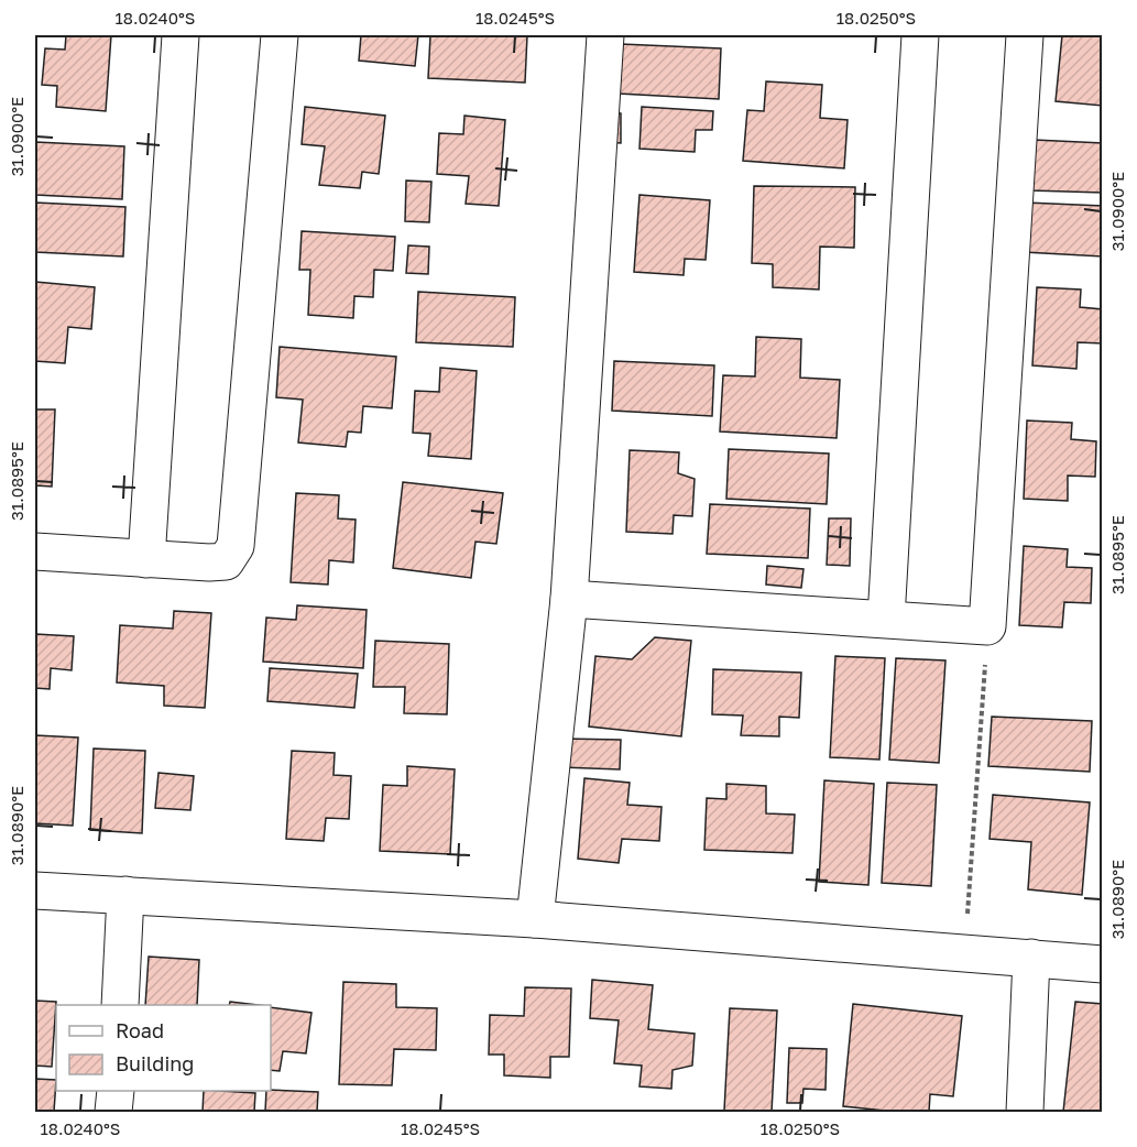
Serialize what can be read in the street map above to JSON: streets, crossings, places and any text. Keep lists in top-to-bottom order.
{
  "legend": ["Road", "Building"],
  "coordinates": [
    "18.0240°S",
    "18.0245°S",
    "18.0250°S",
    "31.0900°E",
    "31.0895°E",
    "31.0890°E"
  ]
}
